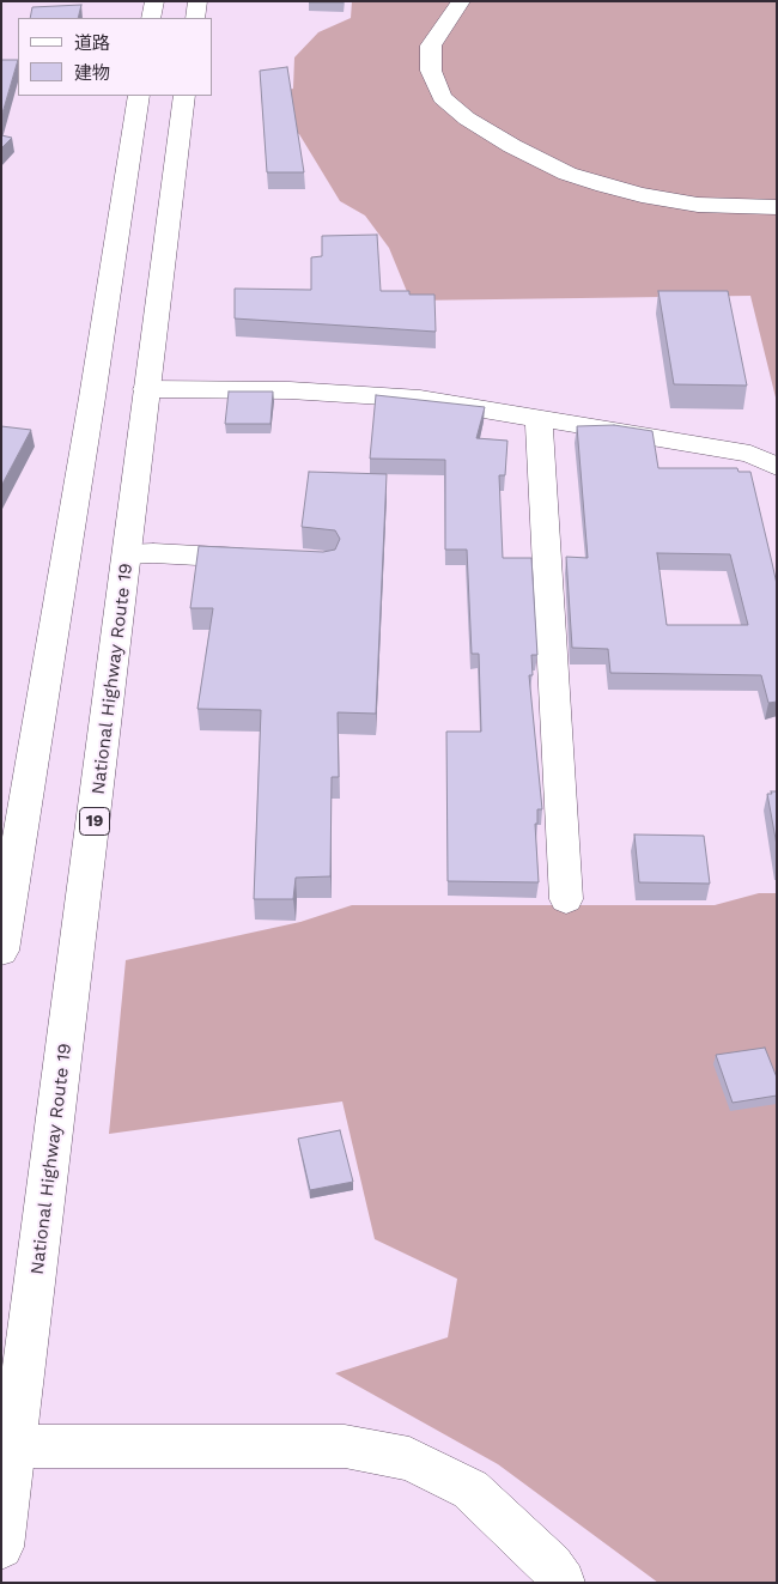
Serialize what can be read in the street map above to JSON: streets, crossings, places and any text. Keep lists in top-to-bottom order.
{
  "streets": {
    "main road": ["National Highway Route 19", "19"]
  },
  "legend": ["道路", "建物"]
}
